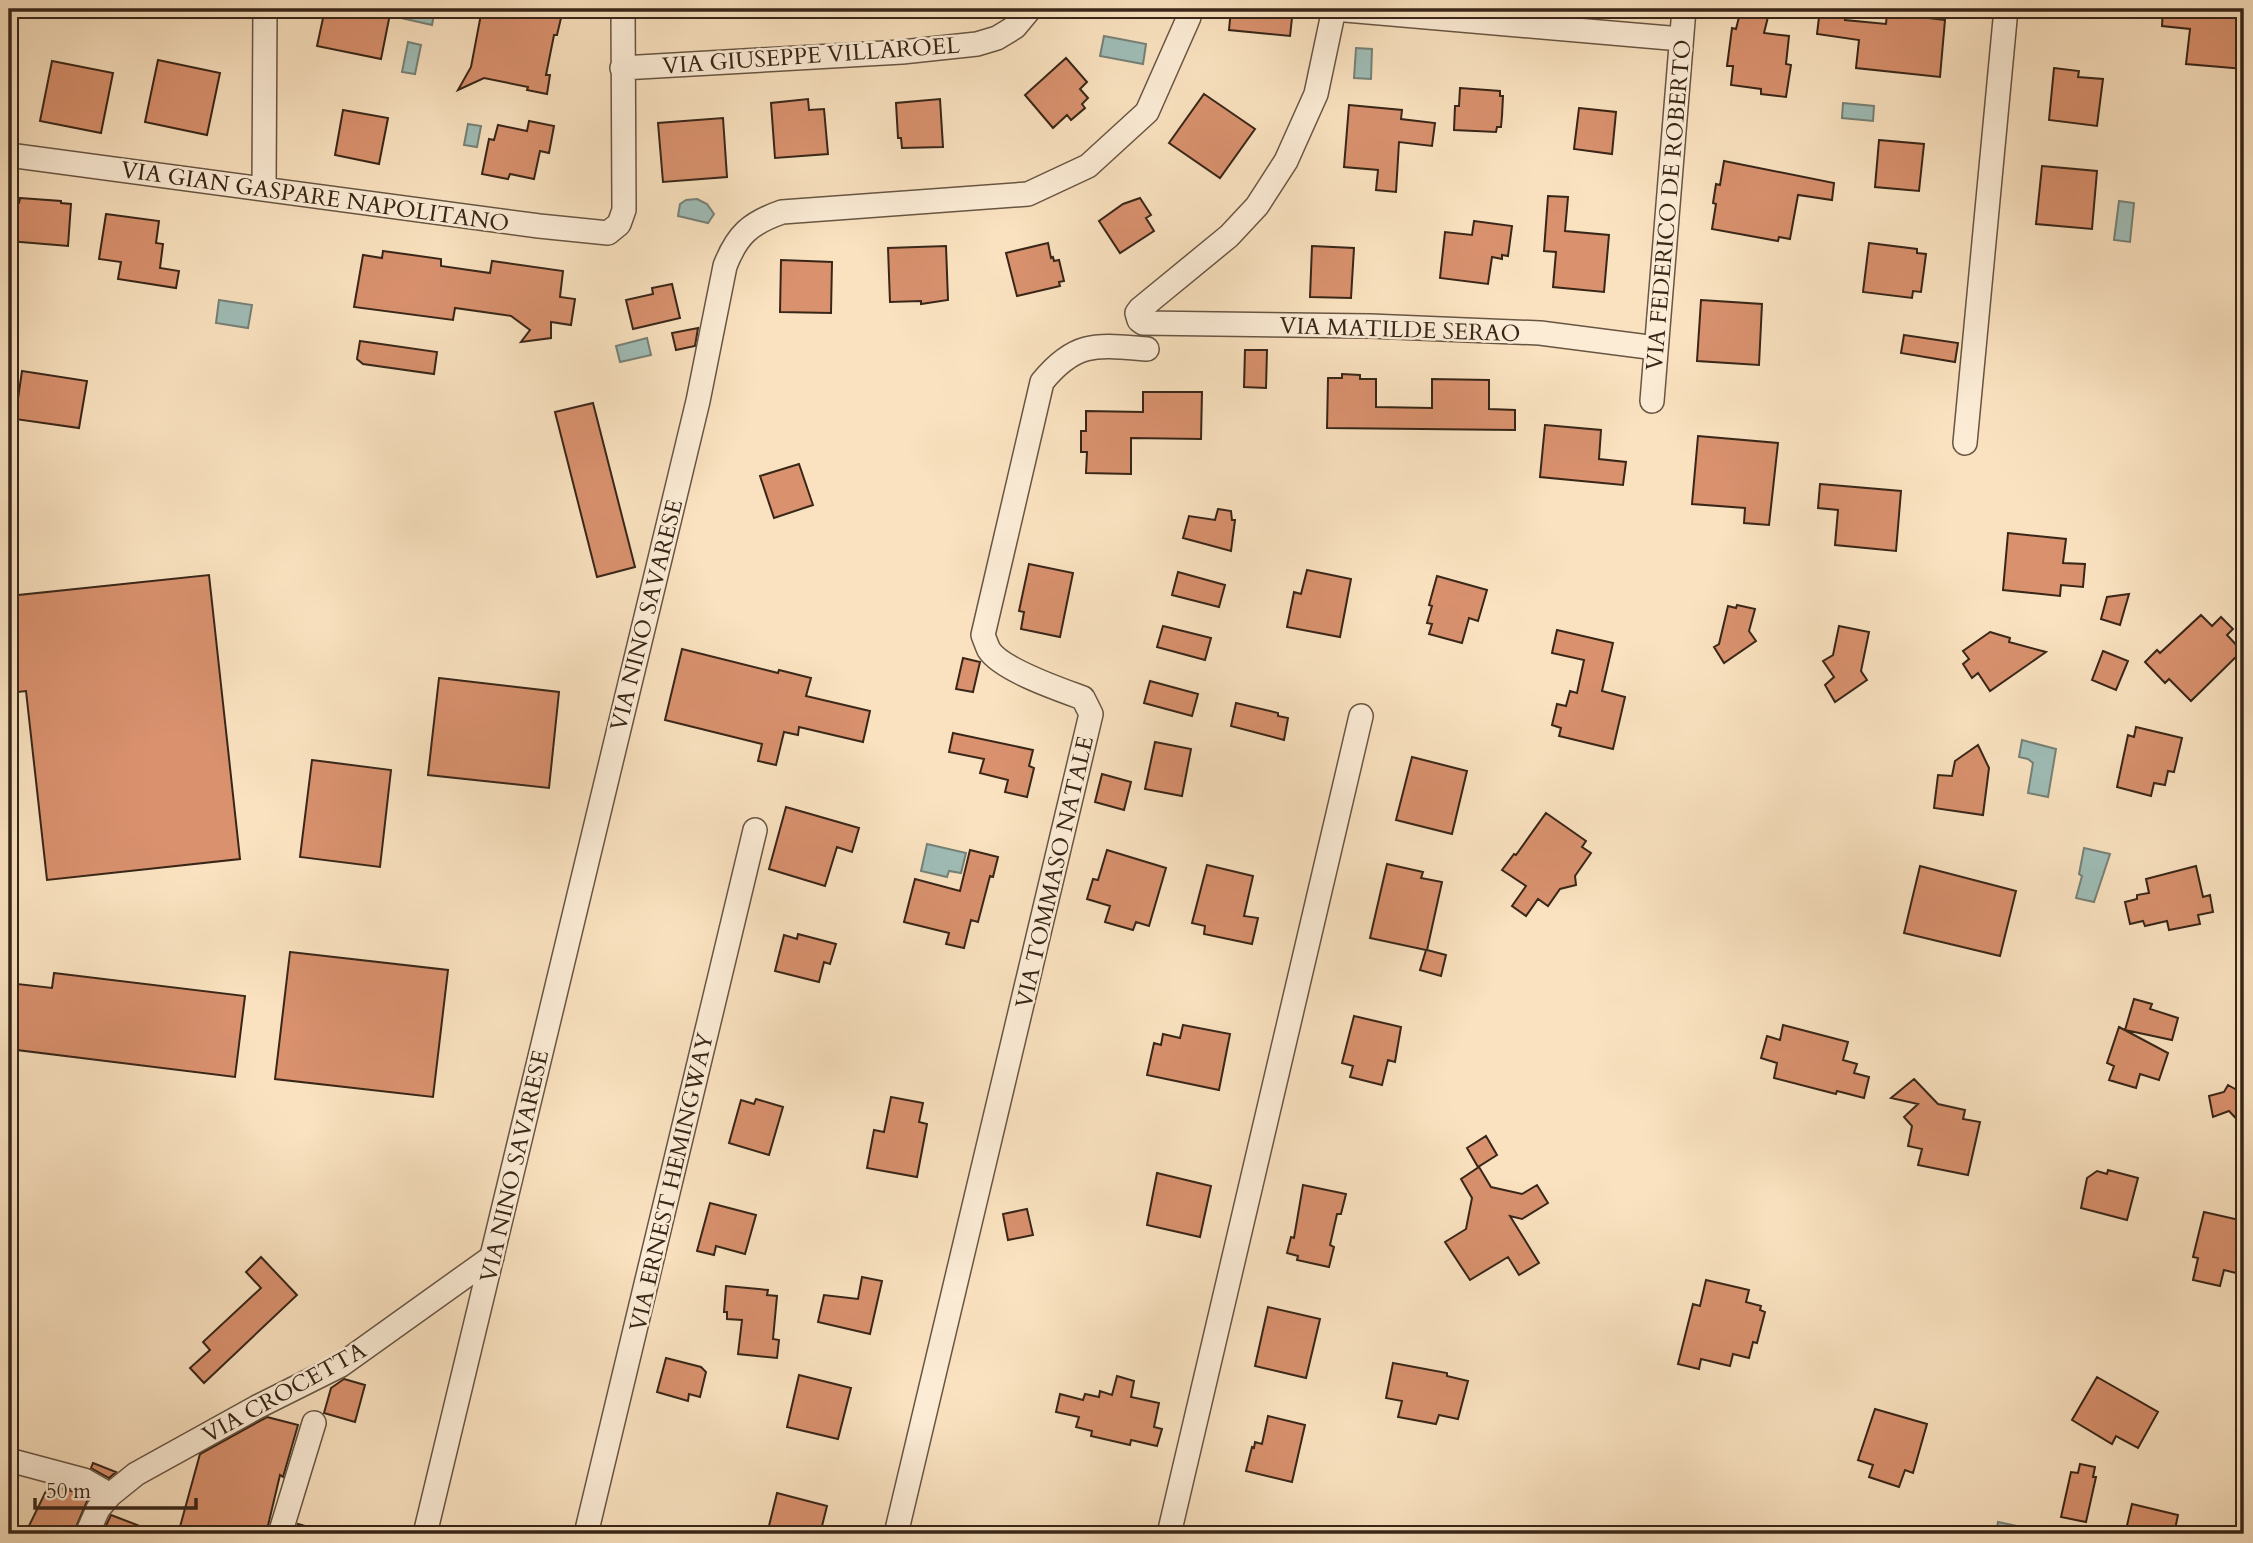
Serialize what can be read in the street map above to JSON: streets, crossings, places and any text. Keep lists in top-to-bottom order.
{
  "streets": {
    "street": [
      "VIA GIUSEPPE VILLAROEL",
      "VIA GIAN GASPARE NAPOLITANO",
      "VIA FEDERICO DE ROBERTO",
      "VIA MATILDE SERAO",
      "VIA NINO SAVARESE",
      "VIA TOMMASO NATALE",
      "VIA ERNEST HEMINGWAY",
      "VIA CROCETTA"
    ]
  },
  "crossings": [
    ["VIA GIUSEPPE VILLAROEL", "VIA GIAN GASPARE NAPOLITANO"],
    ["VIA FEDERICO DE ROBERTO", "VIA MATILDE SERAO"],
    ["VIA NINO SAVARESE", "VIA CROCETTA"]
  ],
  "scale_bar": "50 m"
}
